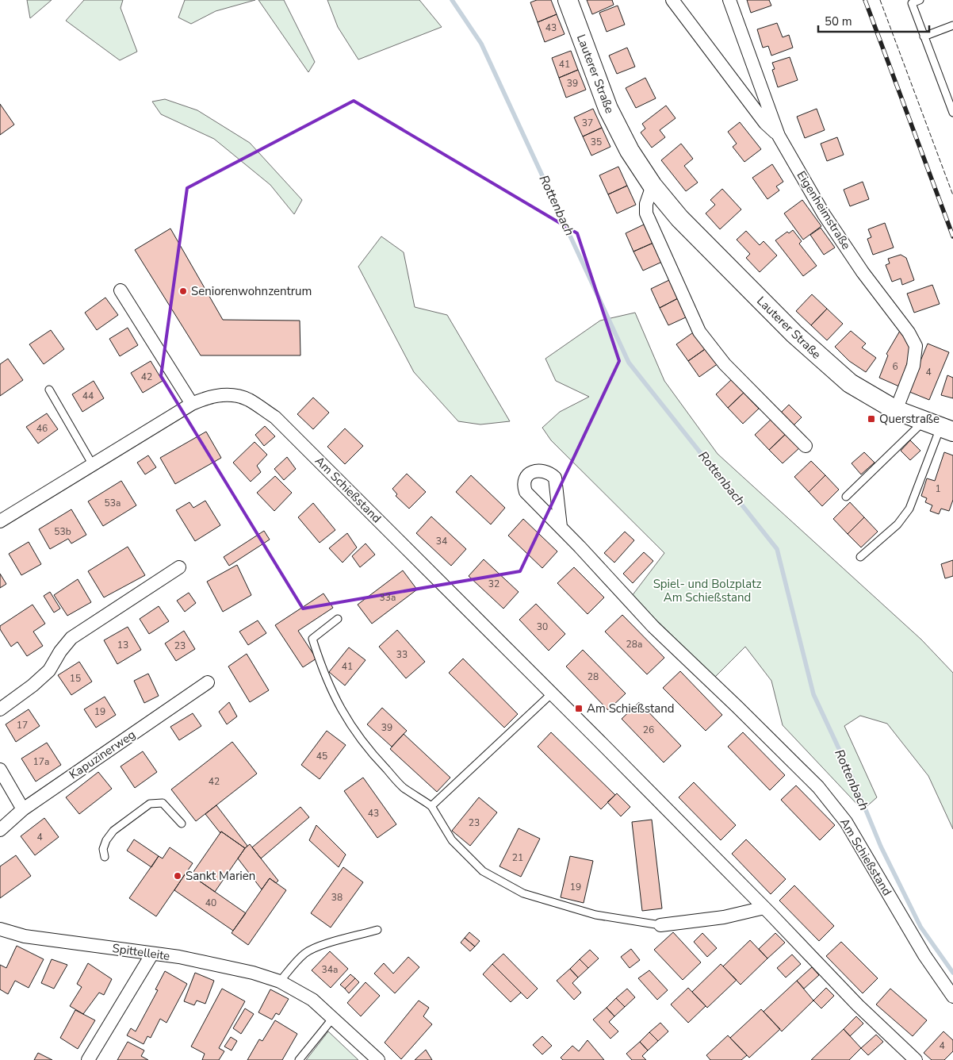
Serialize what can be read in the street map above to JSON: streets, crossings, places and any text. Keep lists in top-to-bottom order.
{
  "streets": {
    "street": [
      "Lauterer Straße",
      "Eigenheimstraße",
      "Am Schießstand",
      "Kapuzinerweg",
      "Spittelleite"
    ]
  },
  "crossings": [
    ["Lauterer Straße", "Eigenheimstraße"]
  ],
  "water": ["Rottenbach"],
  "parks": ["Spiel- und Bolzplatz Am Schießstand"],
  "places": {
    "other": ["Seniorenwohnzentrum", "Sankt Marien"],
    "transit": ["Querstraße", "Am Schießstand"]
  },
  "house_numbers": [
    "43",
    "41",
    "39",
    "37",
    "35",
    "6",
    "4",
    "42",
    "44",
    "46",
    "1",
    "53a",
    "53b",
    "34",
    "32",
    "33a",
    "30",
    "28a",
    "13",
    "23",
    "33",
    "41",
    "28",
    "15",
    "19",
    "17",
    "39",
    "26",
    "45",
    "17a",
    "42",
    "43",
    "23",
    "4",
    "21",
    "19",
    "38",
    "40",
    "34a",
    "4"
  ],
  "scale_bar": "50 m"
}
